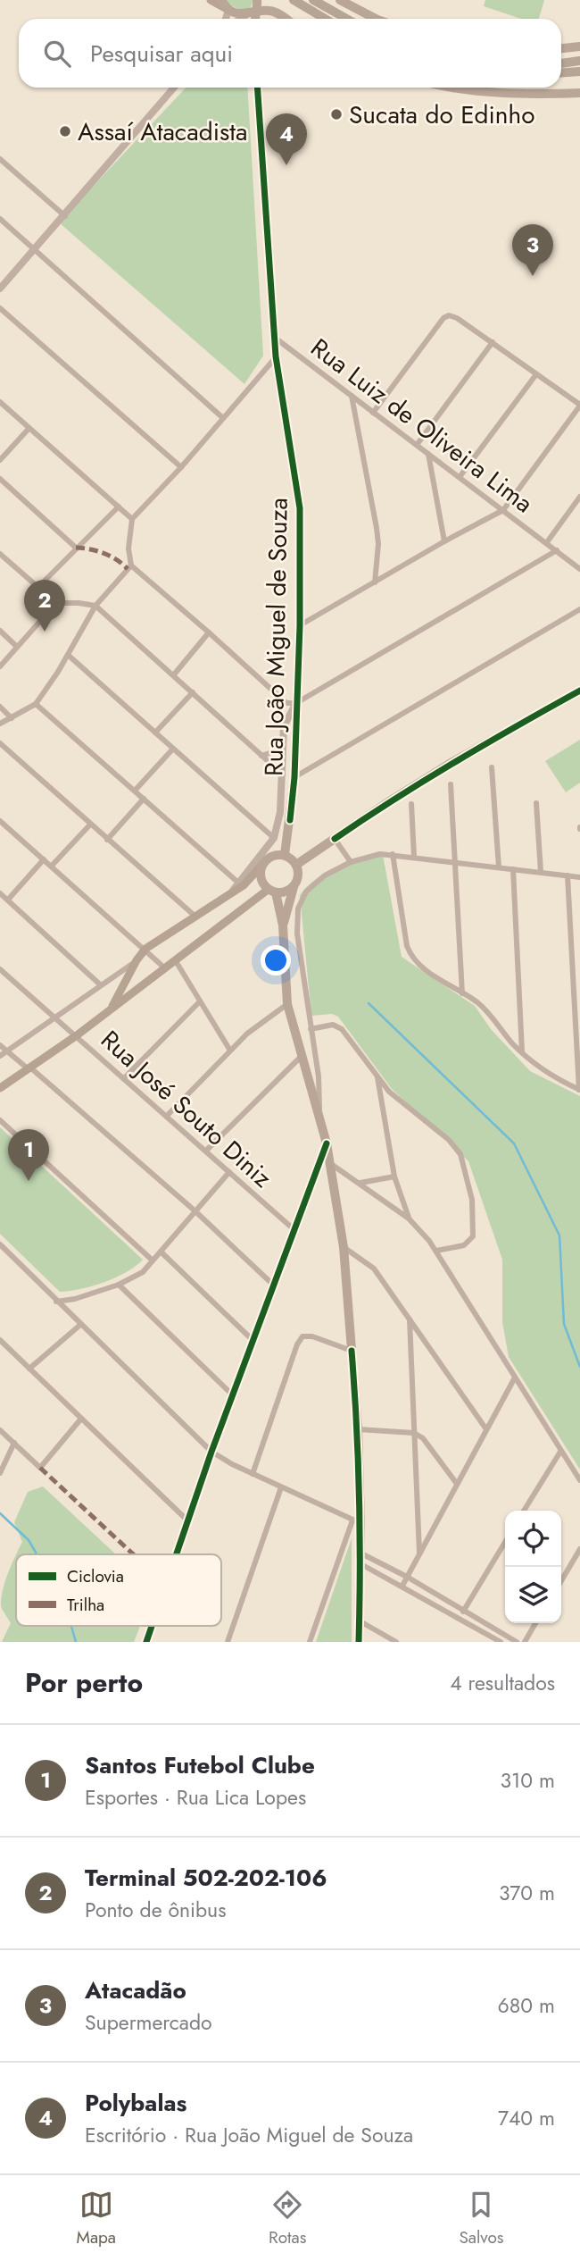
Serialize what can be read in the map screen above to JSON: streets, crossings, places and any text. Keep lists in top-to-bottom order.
{
  "streets": {
    "main road": ["Rua João Miguel de Souza"],
    "street": ["Rua Luiz de Oliveira Lima", "Rua José Souto Diniz"]
  },
  "crossings": [
    ["Rua Luiz de Oliveira Lima", "Rua João Miguel de Souza"]
  ],
  "places": ["Sucata do Edinho", "Assaí Atacadista"],
  "legend": ["Ciclovia", "Trilha"],
  "page": {
    "search": "Pesquisar aqui",
    "pins": [
      "4",
      "3",
      "2",
      "1"
    ],
    "heading": ["Por perto", "4 resultados"],
    "list": [
      {
        "mark": "1",
        "name": "Santos Futebol Clube",
        "note": "Esportes · Rua Lica Lopes",
        "value": "310 m"
      },
      {
        "mark": "2",
        "name": "Terminal 502-202-106",
        "note": "Ponto de ônibus",
        "value": "370 m"
      },
      {
        "mark": "3",
        "name": "Atacadão",
        "note": "Supermercado",
        "value": "680 m"
      },
      {
        "mark": "4",
        "name": "Polybalas",
        "note": "Escritório · Rua João Miguel de Souza",
        "value": "740 m"
      }
    ],
    "nav": ["Mapa", "Rotas", "Salvos"]
  }
}
